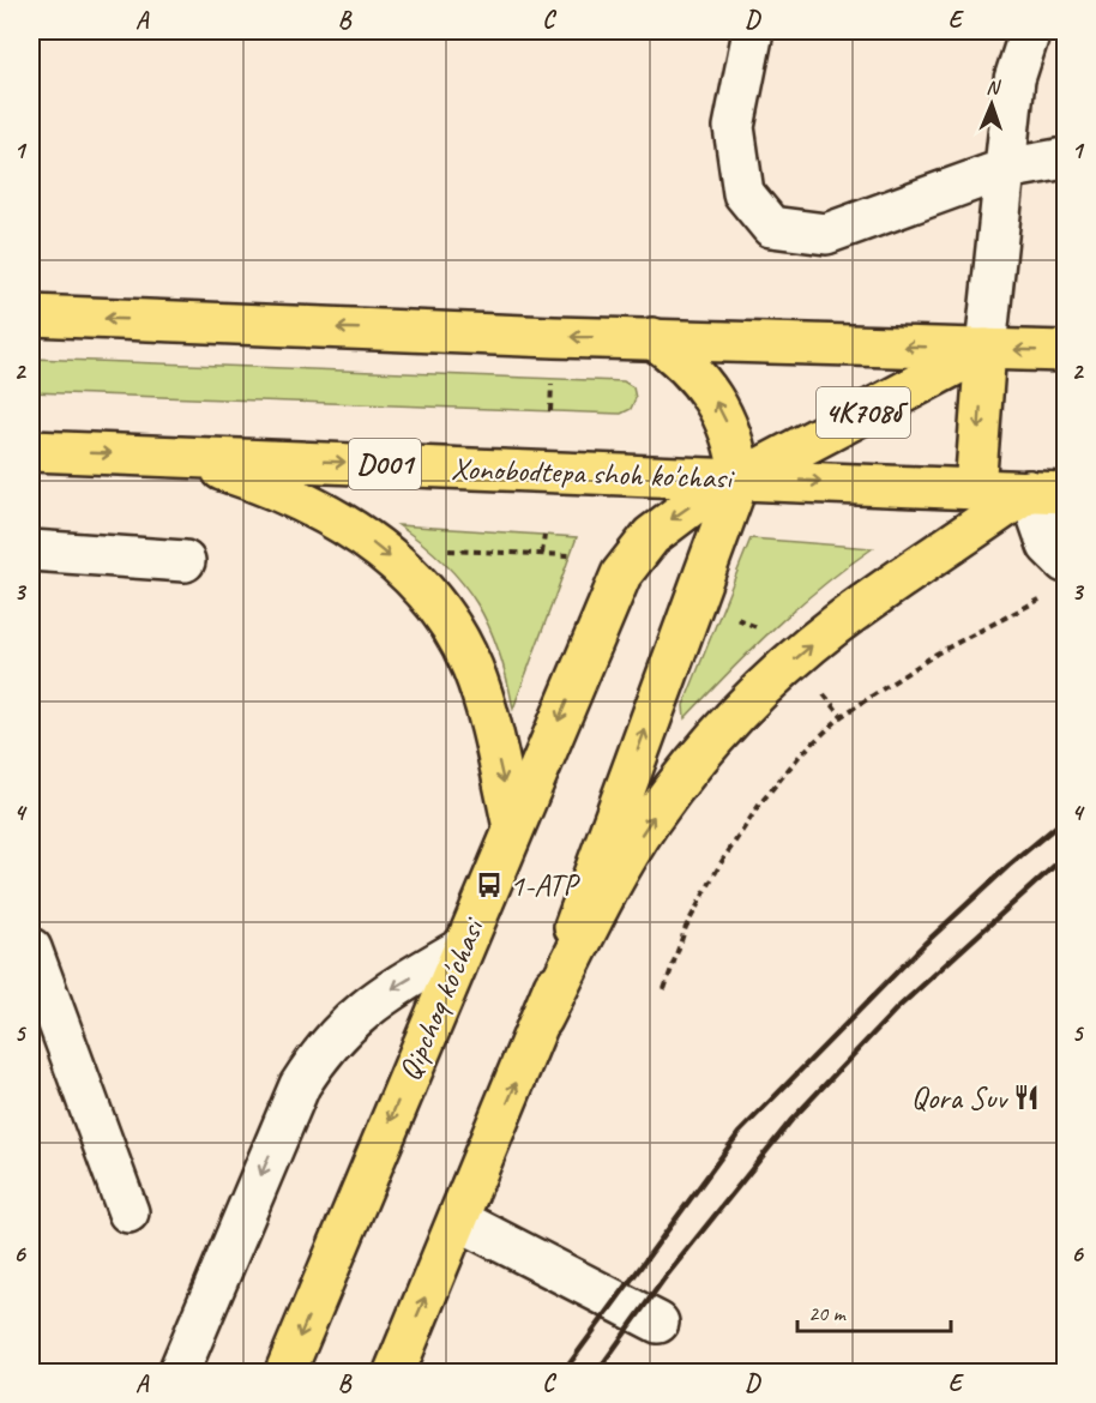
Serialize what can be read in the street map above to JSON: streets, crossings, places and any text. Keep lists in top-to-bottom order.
{
  "streets": {
    "main road": [
      "4К708б",
      "D001",
      "Xonobodtepa shoh ko'chasi",
      "Qipchoq ko'chasi"
    ]
  },
  "crossings": [
    ["Xonobodtepa shoh ko'chasi", "Qipchoq ko'chasi"]
  ],
  "places": {
    "bus stop": ["1-ATP"],
    "restaurant": ["Qora Suv"]
  },
  "scale_bar": "20 m",
  "north": "top",
  "grid": {
    "columns": [
      "A",
      "B",
      "C",
      "D",
      "E"
    ],
    "rows": [
      "1",
      "2",
      "3",
      "4",
      "5",
      "6"
    ]
  }
}
